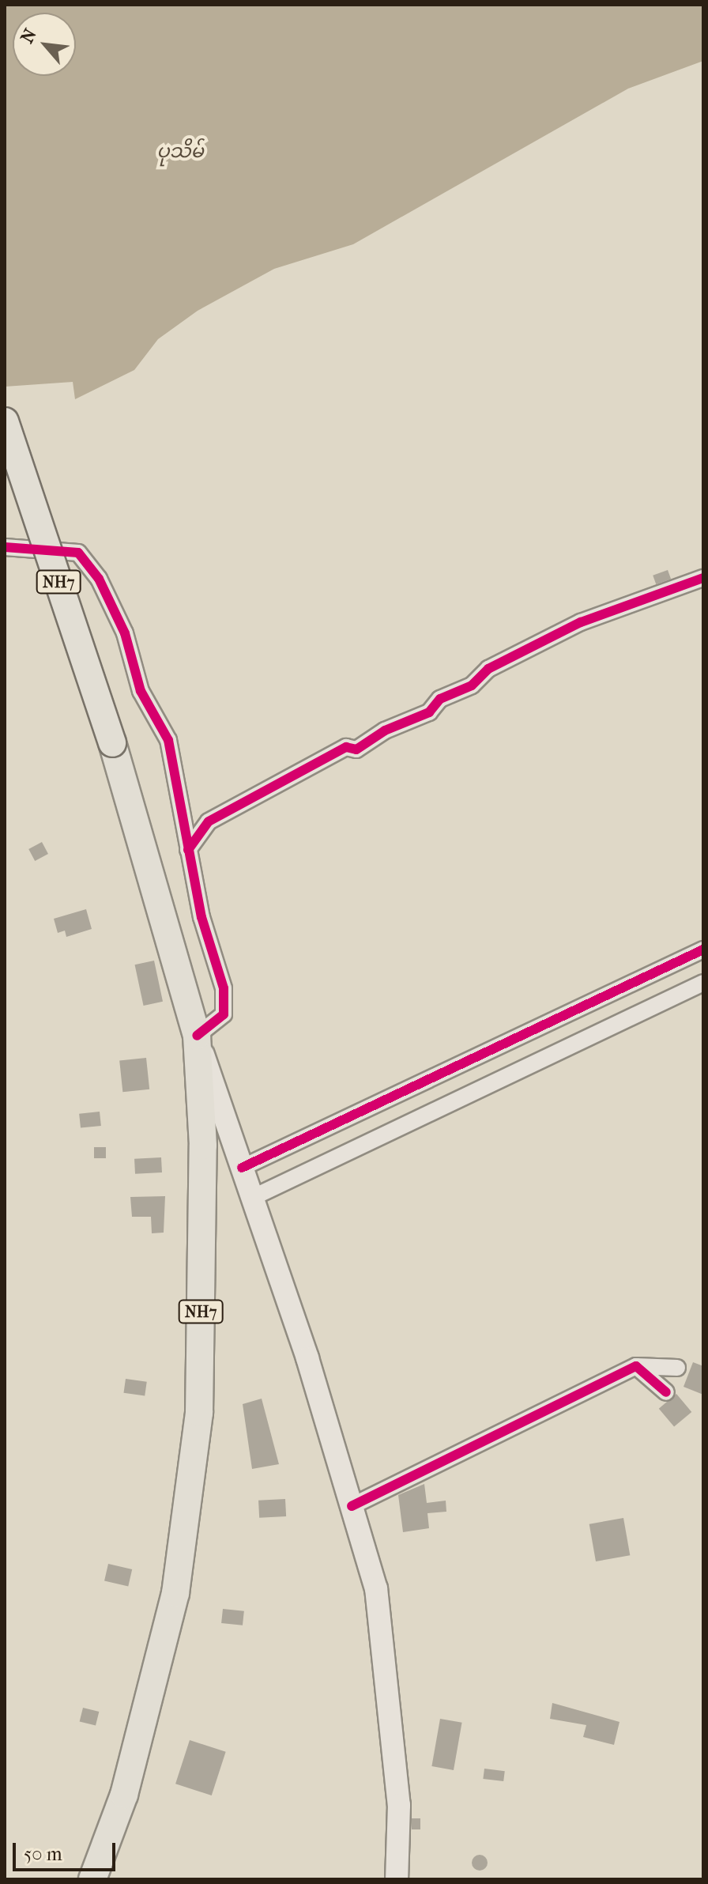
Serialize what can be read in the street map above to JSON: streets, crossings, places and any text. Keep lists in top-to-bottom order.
{
  "streets": {
    "highway": ["NH7"]
  },
  "water": ["ပုသိမ်"],
  "scale_bar": "50 m",
  "north": "top left"
}
